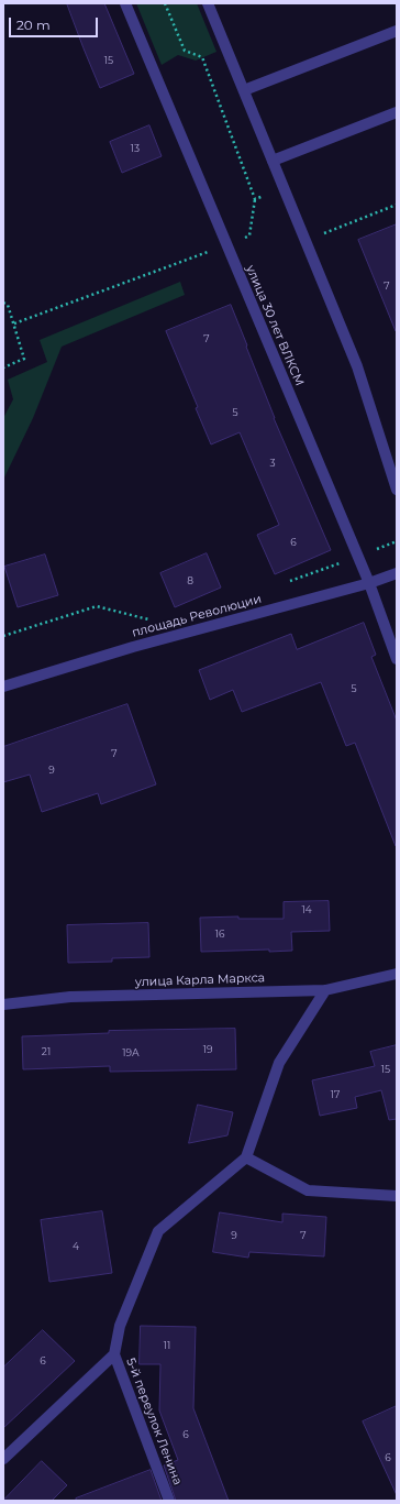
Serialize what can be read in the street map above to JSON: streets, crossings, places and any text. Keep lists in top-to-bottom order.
{
  "streets": {
    "street": [
      "улица 30 лет ВЛКСМ",
      "площадь Революции",
      "улица Карла Маркса",
      "5-й переулок Ленина"
    ]
  },
  "crossings": [
    ["улица 30 лет ВЛКСМ", "площадь Революции"]
  ],
  "house_numbers": [
    "15",
    "13",
    "7",
    "7",
    "5",
    "3",
    "6",
    "8",
    "5",
    "7",
    "9",
    "14",
    "16",
    "19",
    "21",
    "19А",
    "15",
    "17",
    "9",
    "7",
    "4",
    "11",
    "6",
    "6",
    "6"
  ],
  "scale_bar": "20 m"
}
